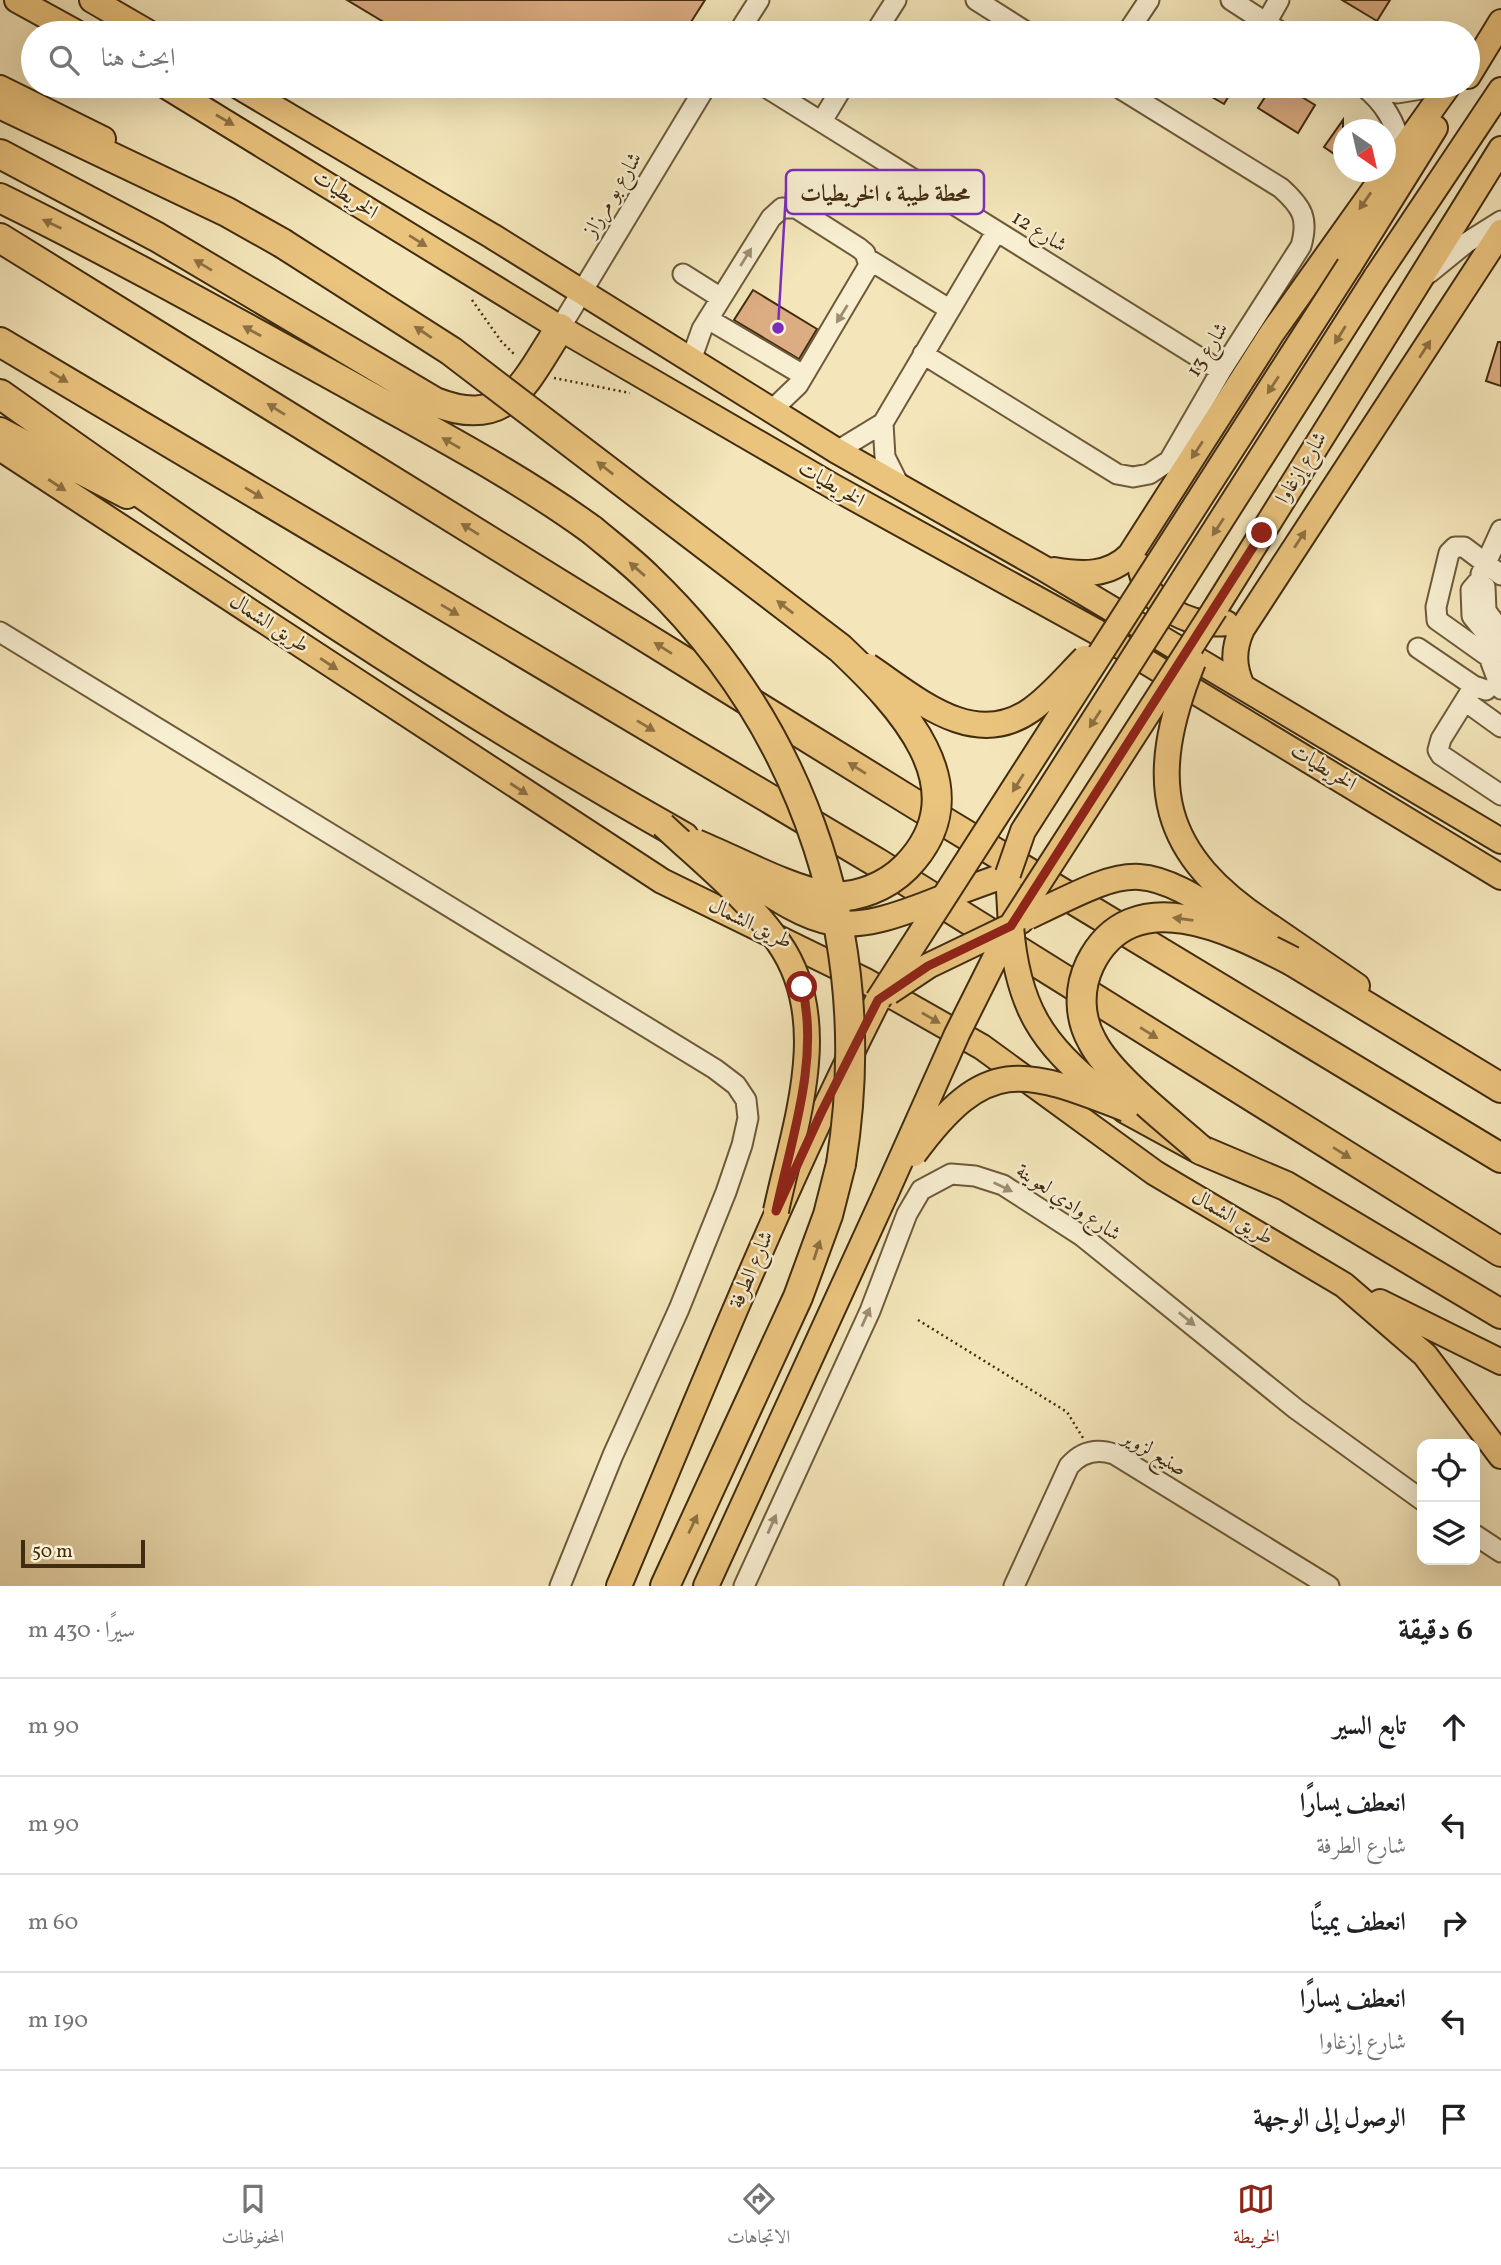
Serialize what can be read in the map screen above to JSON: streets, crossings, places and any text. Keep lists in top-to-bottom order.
{
  "streets": {
    "main road": [
      "الخريطيات",
      "شارع إزغاوا",
      "طريق الشمال",
      "شارع الطرفة"
    ],
    "street": [
      "شارع بو مرزاز",
      "شارع 12",
      "شارع 13",
      "شارع وادي لعوينة",
      "صنيع لزوير"
    ]
  },
  "crossings": [
    ["الخريطيات", "شارع بو مرزاز"],
    ["الخريطيات", "شارع 12"],
    ["الخريطيات", "شارع 13"],
    ["شارع 12", "شارع 13"]
  ],
  "one_way": ["طريق الشمال"],
  "places": ["محطة طيبة ، الخريطيات"],
  "scale_bar": "50 m",
  "north": "bottom right",
  "page": {
    "search": "ابحث هنا",
    "scale": "50 m",
    "heading": ["6 دقيقة", "سيرًا · 430 m"],
    "list": [
      ["تابع السير", "90 m"],
      ["انعطف يسارًا", "شارع الطرفة", "90 m"],
      ["انعطف يمينًا", "60 m"],
      ["انعطف يسارًا", "شارع إزغاوا", "190 m"],
      "الوصول إلى الوجهة"
    ],
    "nav": ["الخريطة", "الاتجاهات", "المحفوظات"]
  }
}
